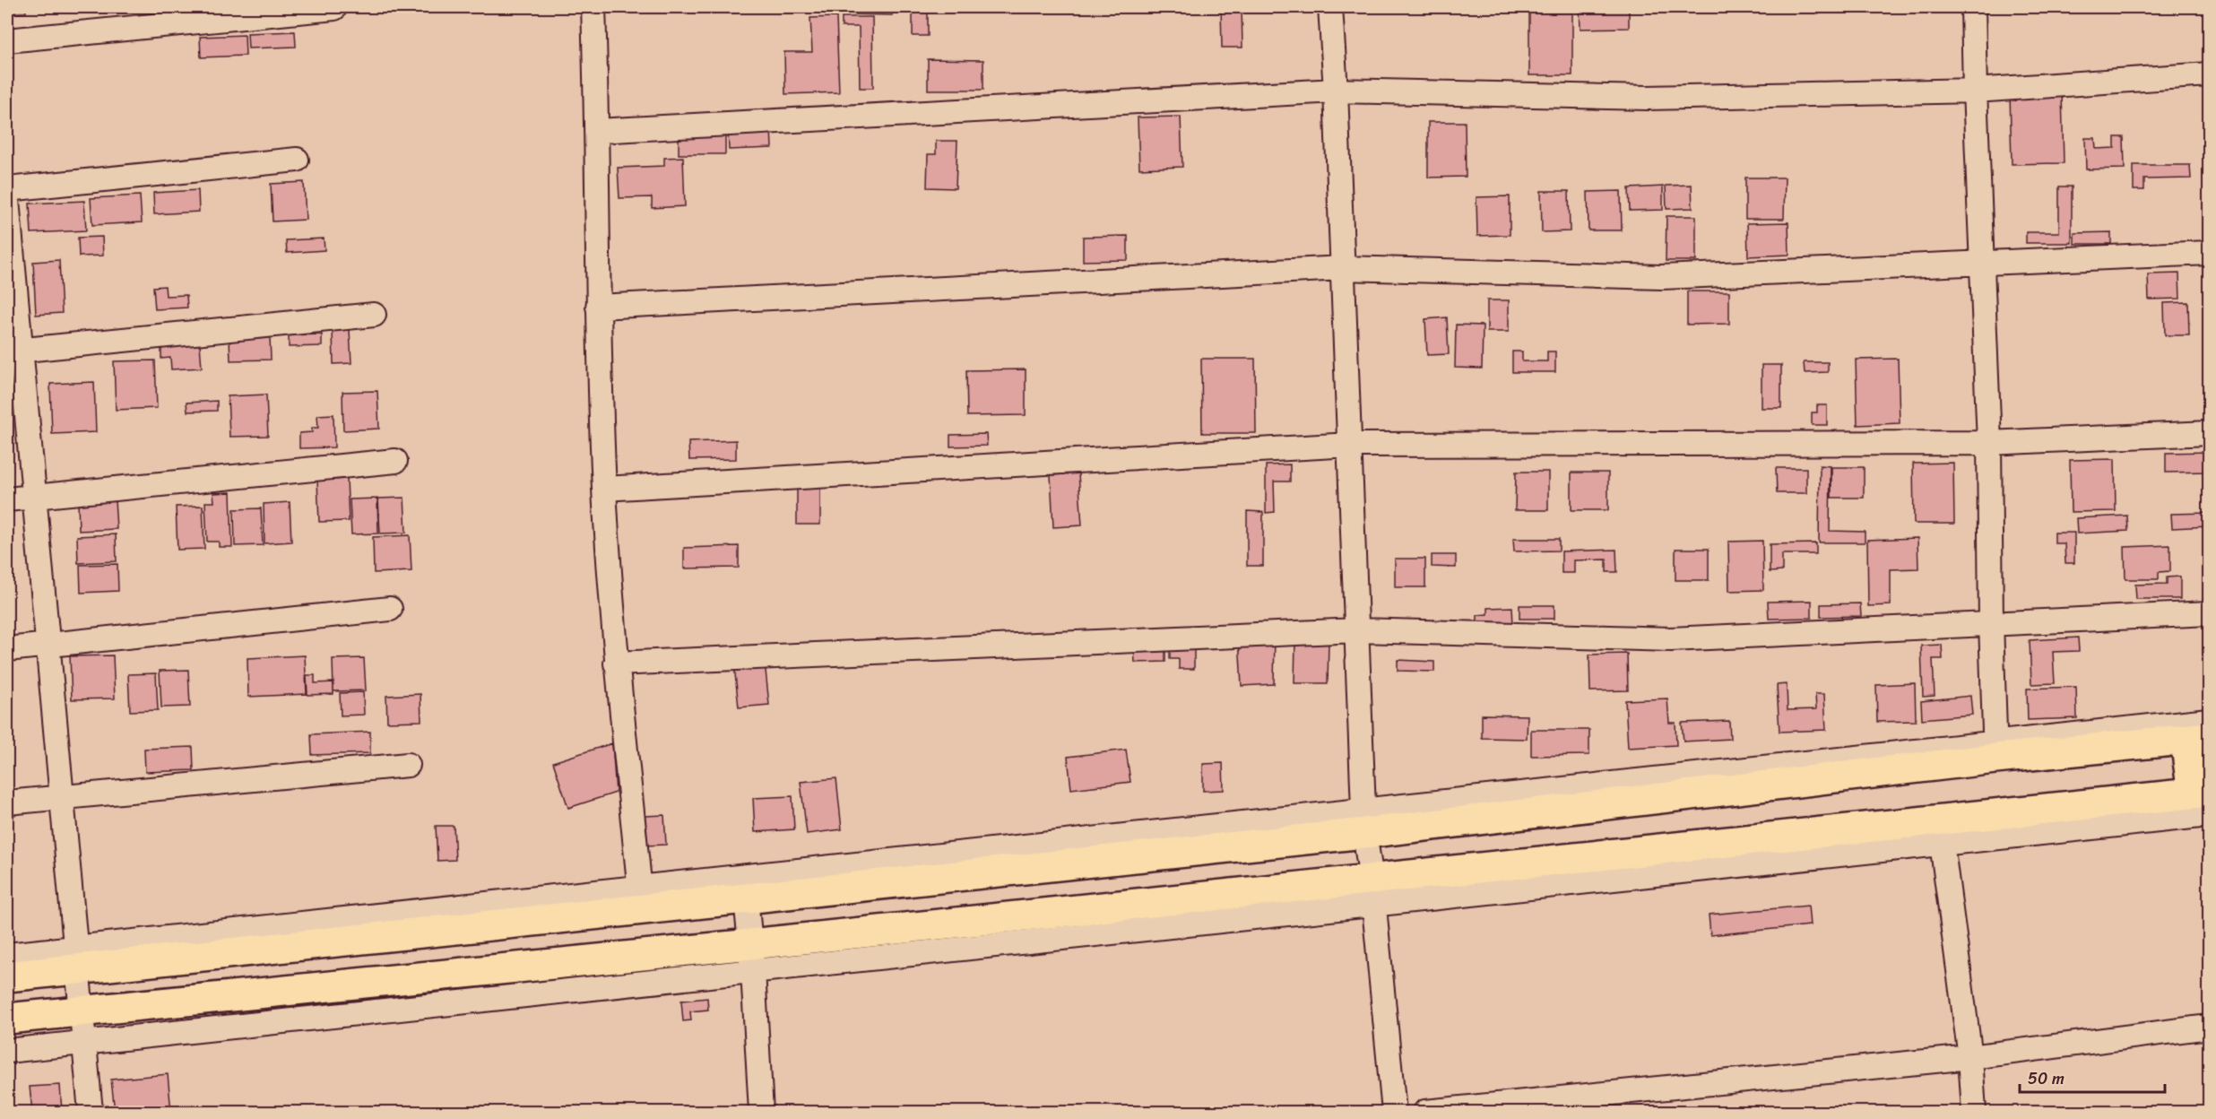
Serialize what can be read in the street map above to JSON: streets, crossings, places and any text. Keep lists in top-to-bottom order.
{
  "scale_bar": "50 m"
}
